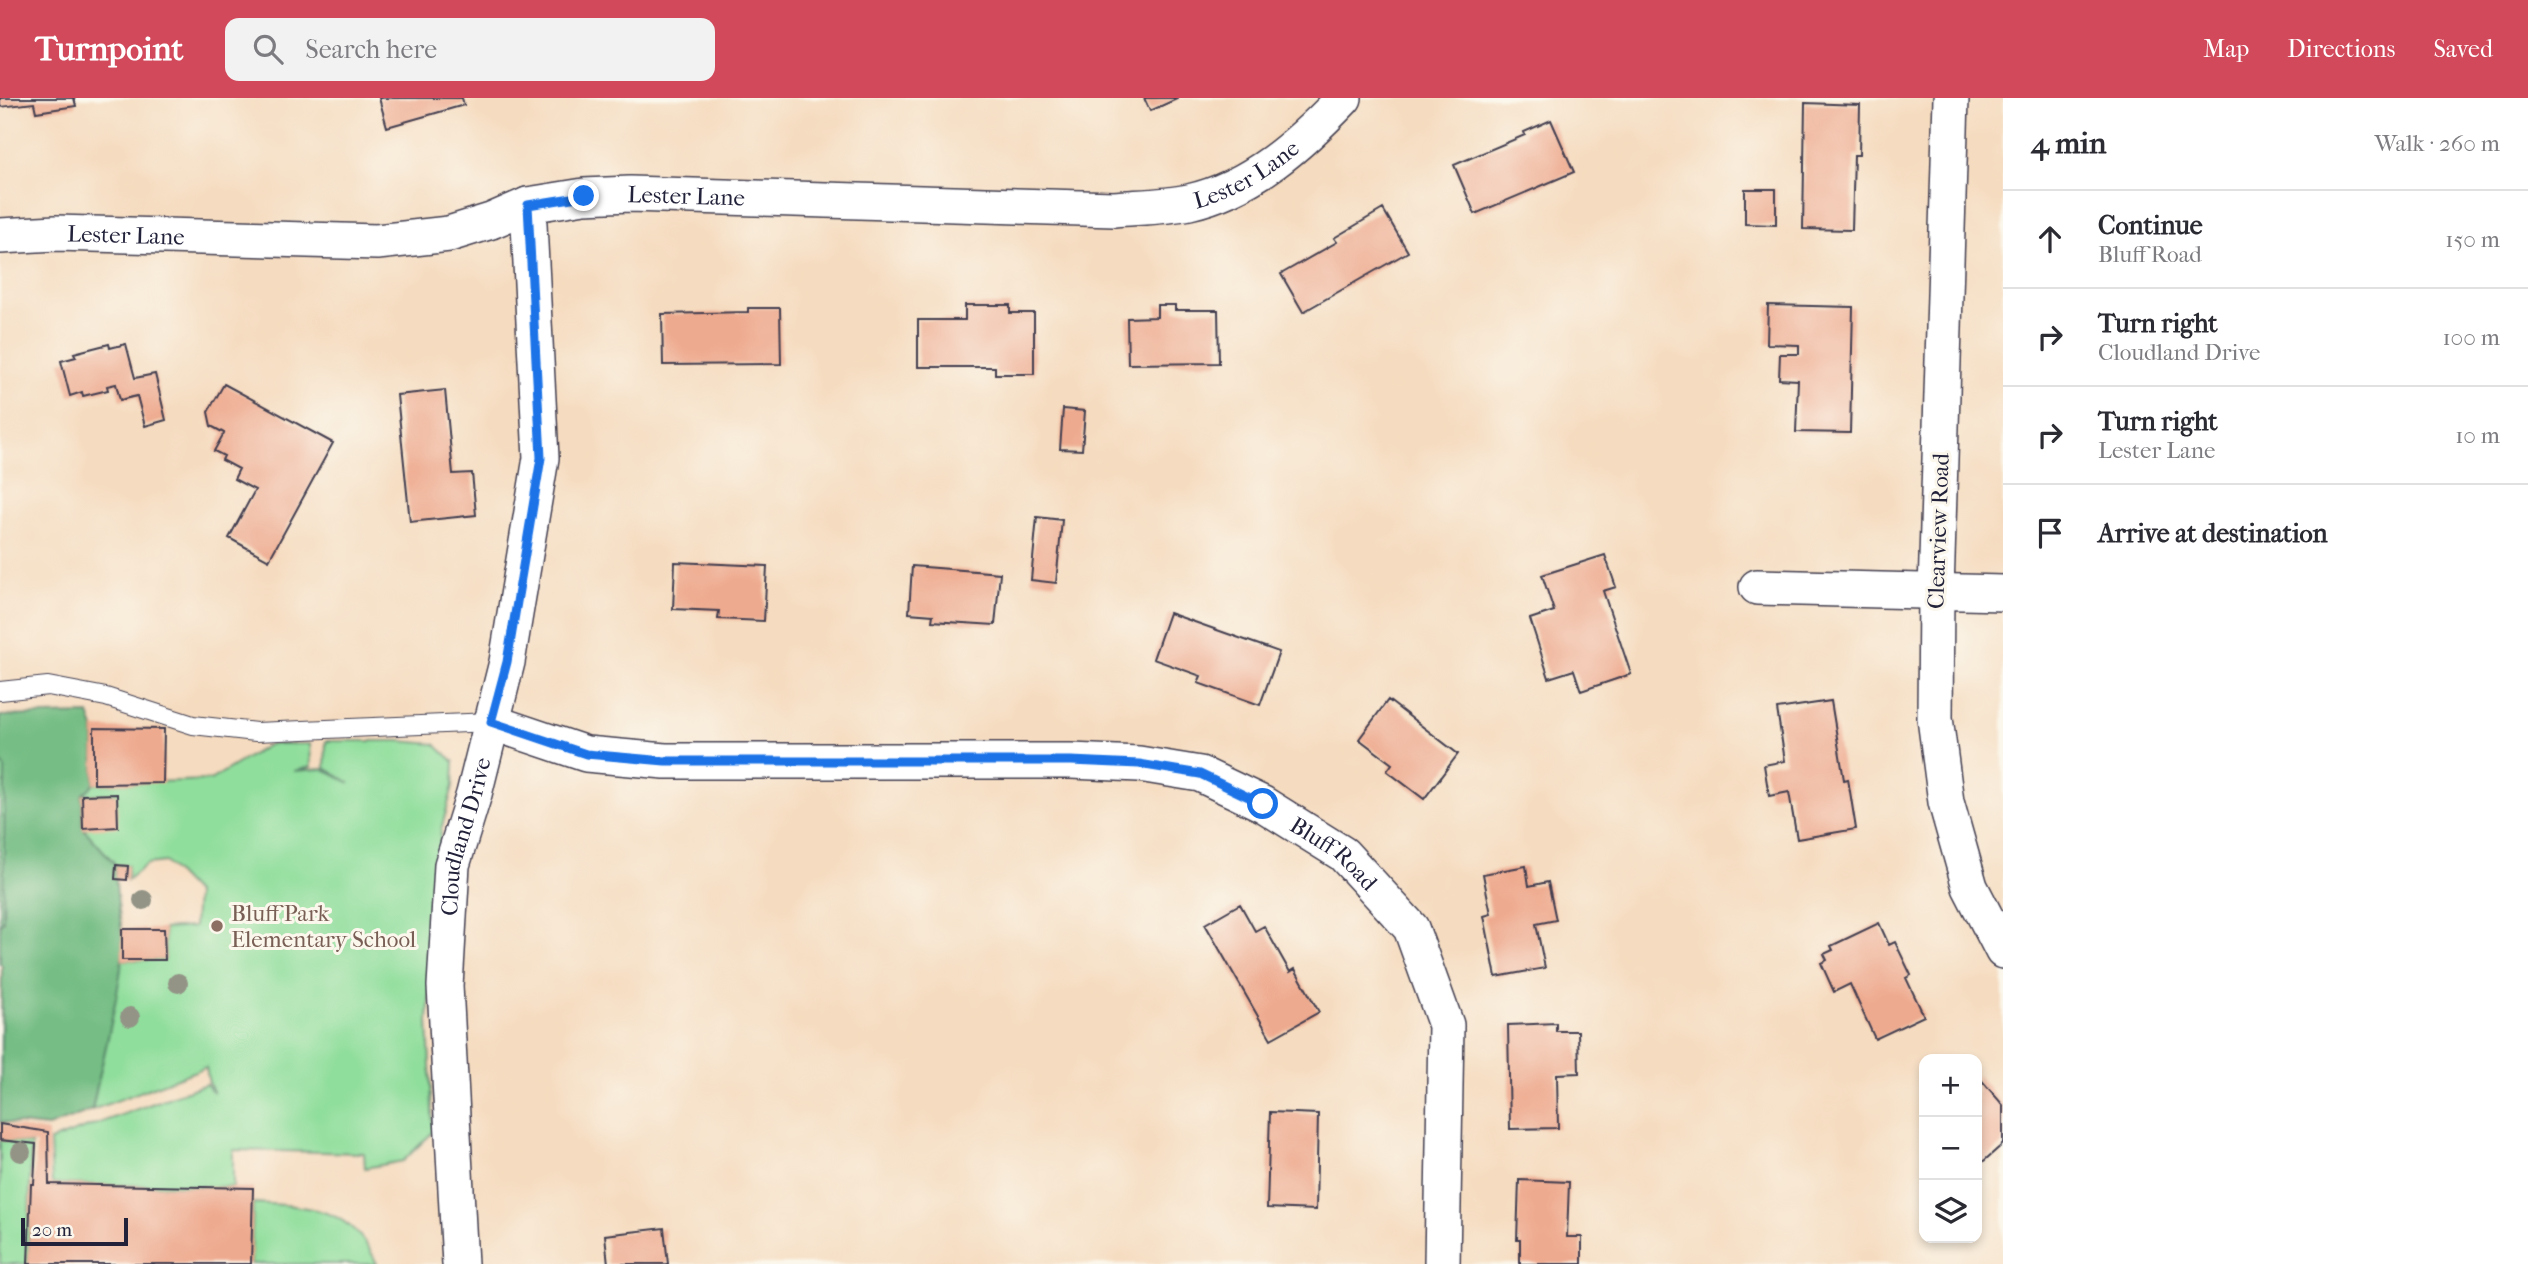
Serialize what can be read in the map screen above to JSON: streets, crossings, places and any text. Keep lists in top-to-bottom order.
{
  "streets": {
    "street": [
      "Lester Lane",
      "Clearview Road",
      "Cloudland Drive",
      "Bluff Road"
    ]
  },
  "crossings": [
    ["Lester Lane", "Cloudland Drive"],
    ["Cloudland Drive", "Bluff Road"]
  ],
  "places": ["Bluff Park Elementary School"],
  "scale_bar": "20 m",
  "page": {
    "header": "Turnpoint",
    "search": "Search here",
    "nav": ["Map", "Directions", "Saved"],
    "heading": ["4 min", "Walk · 260 m"],
    "list": [
      ["Continue", "Bluff Road", "150 m"],
      ["Turn right", "Cloudland Drive", "100 m"],
      ["Turn right", "Lester Lane", "10 m"],
      "Arrive at destination"
    ],
    "map_buttons": ["+", "−"],
    "scale": "20 m"
  }
}
